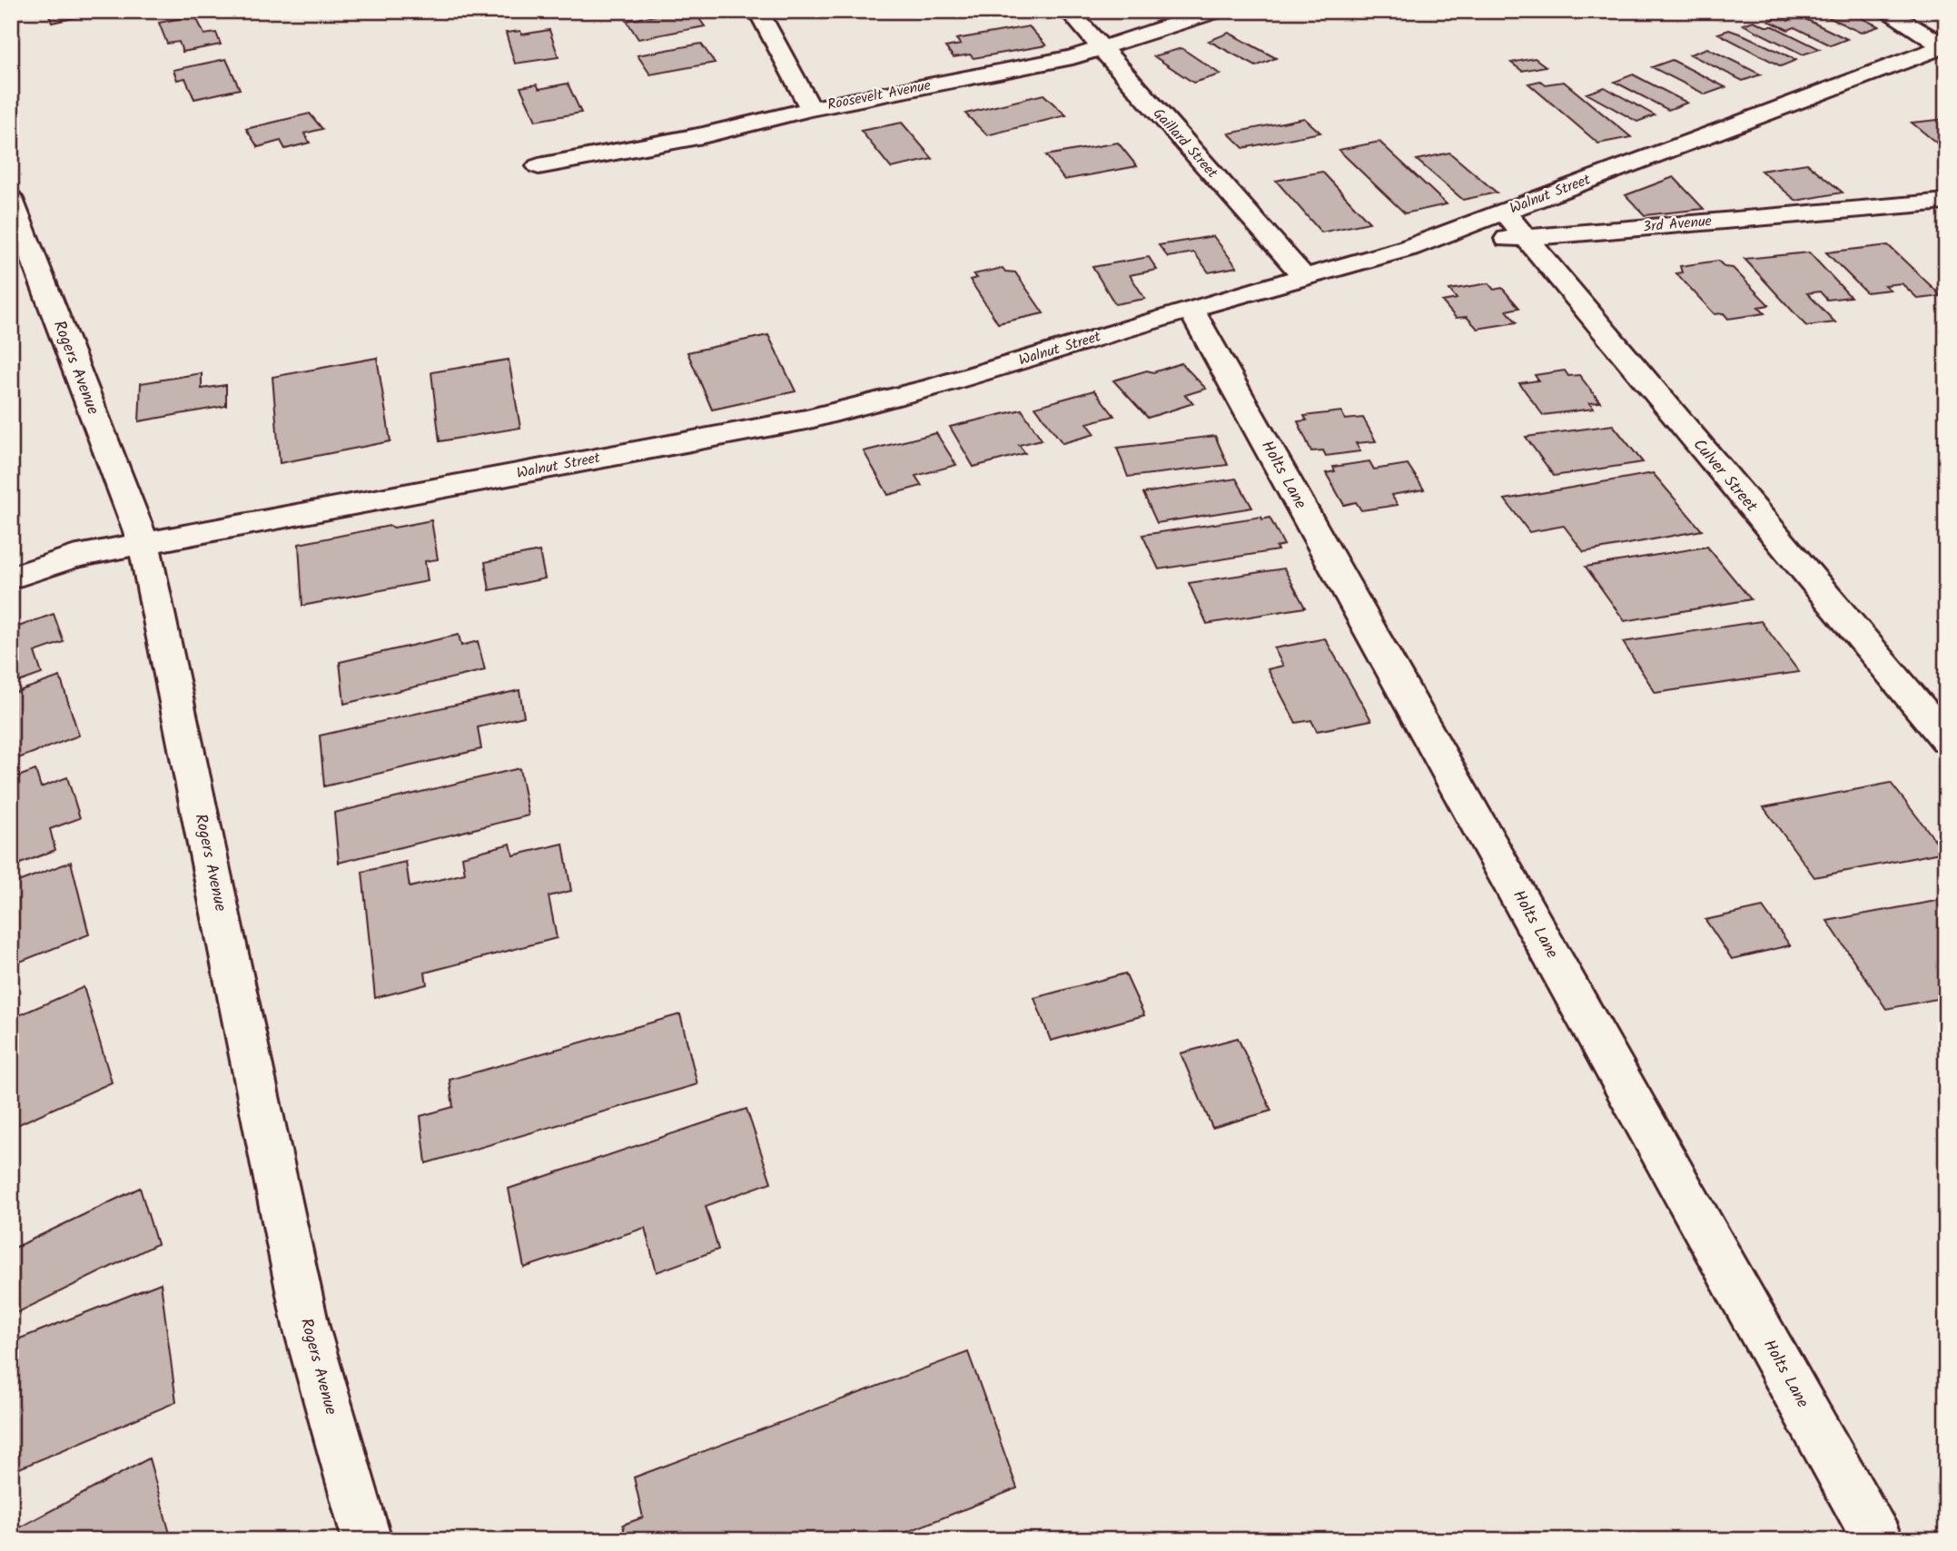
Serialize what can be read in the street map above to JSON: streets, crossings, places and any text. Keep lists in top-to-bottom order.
{
  "streets": {
    "street": [
      "Roosevelt Avenue",
      "Gaillard Street",
      "Walnut Street",
      "3rd Avenue",
      "Rogers Avenue",
      "Holts Lane",
      "Culver Street"
    ]
  },
  "crossings": [
    ["Roosevelt Avenue", "Gaillard Street"],
    ["Gaillard Street", "Walnut Street"],
    ["Walnut Street", "3rd Avenue"],
    ["Walnut Street", "Rogers Avenue"],
    ["Walnut Street", "Holts Lane"],
    ["Walnut Street", "Culver Street"],
    ["3rd Avenue", "Culver Street"]
  ]
}
